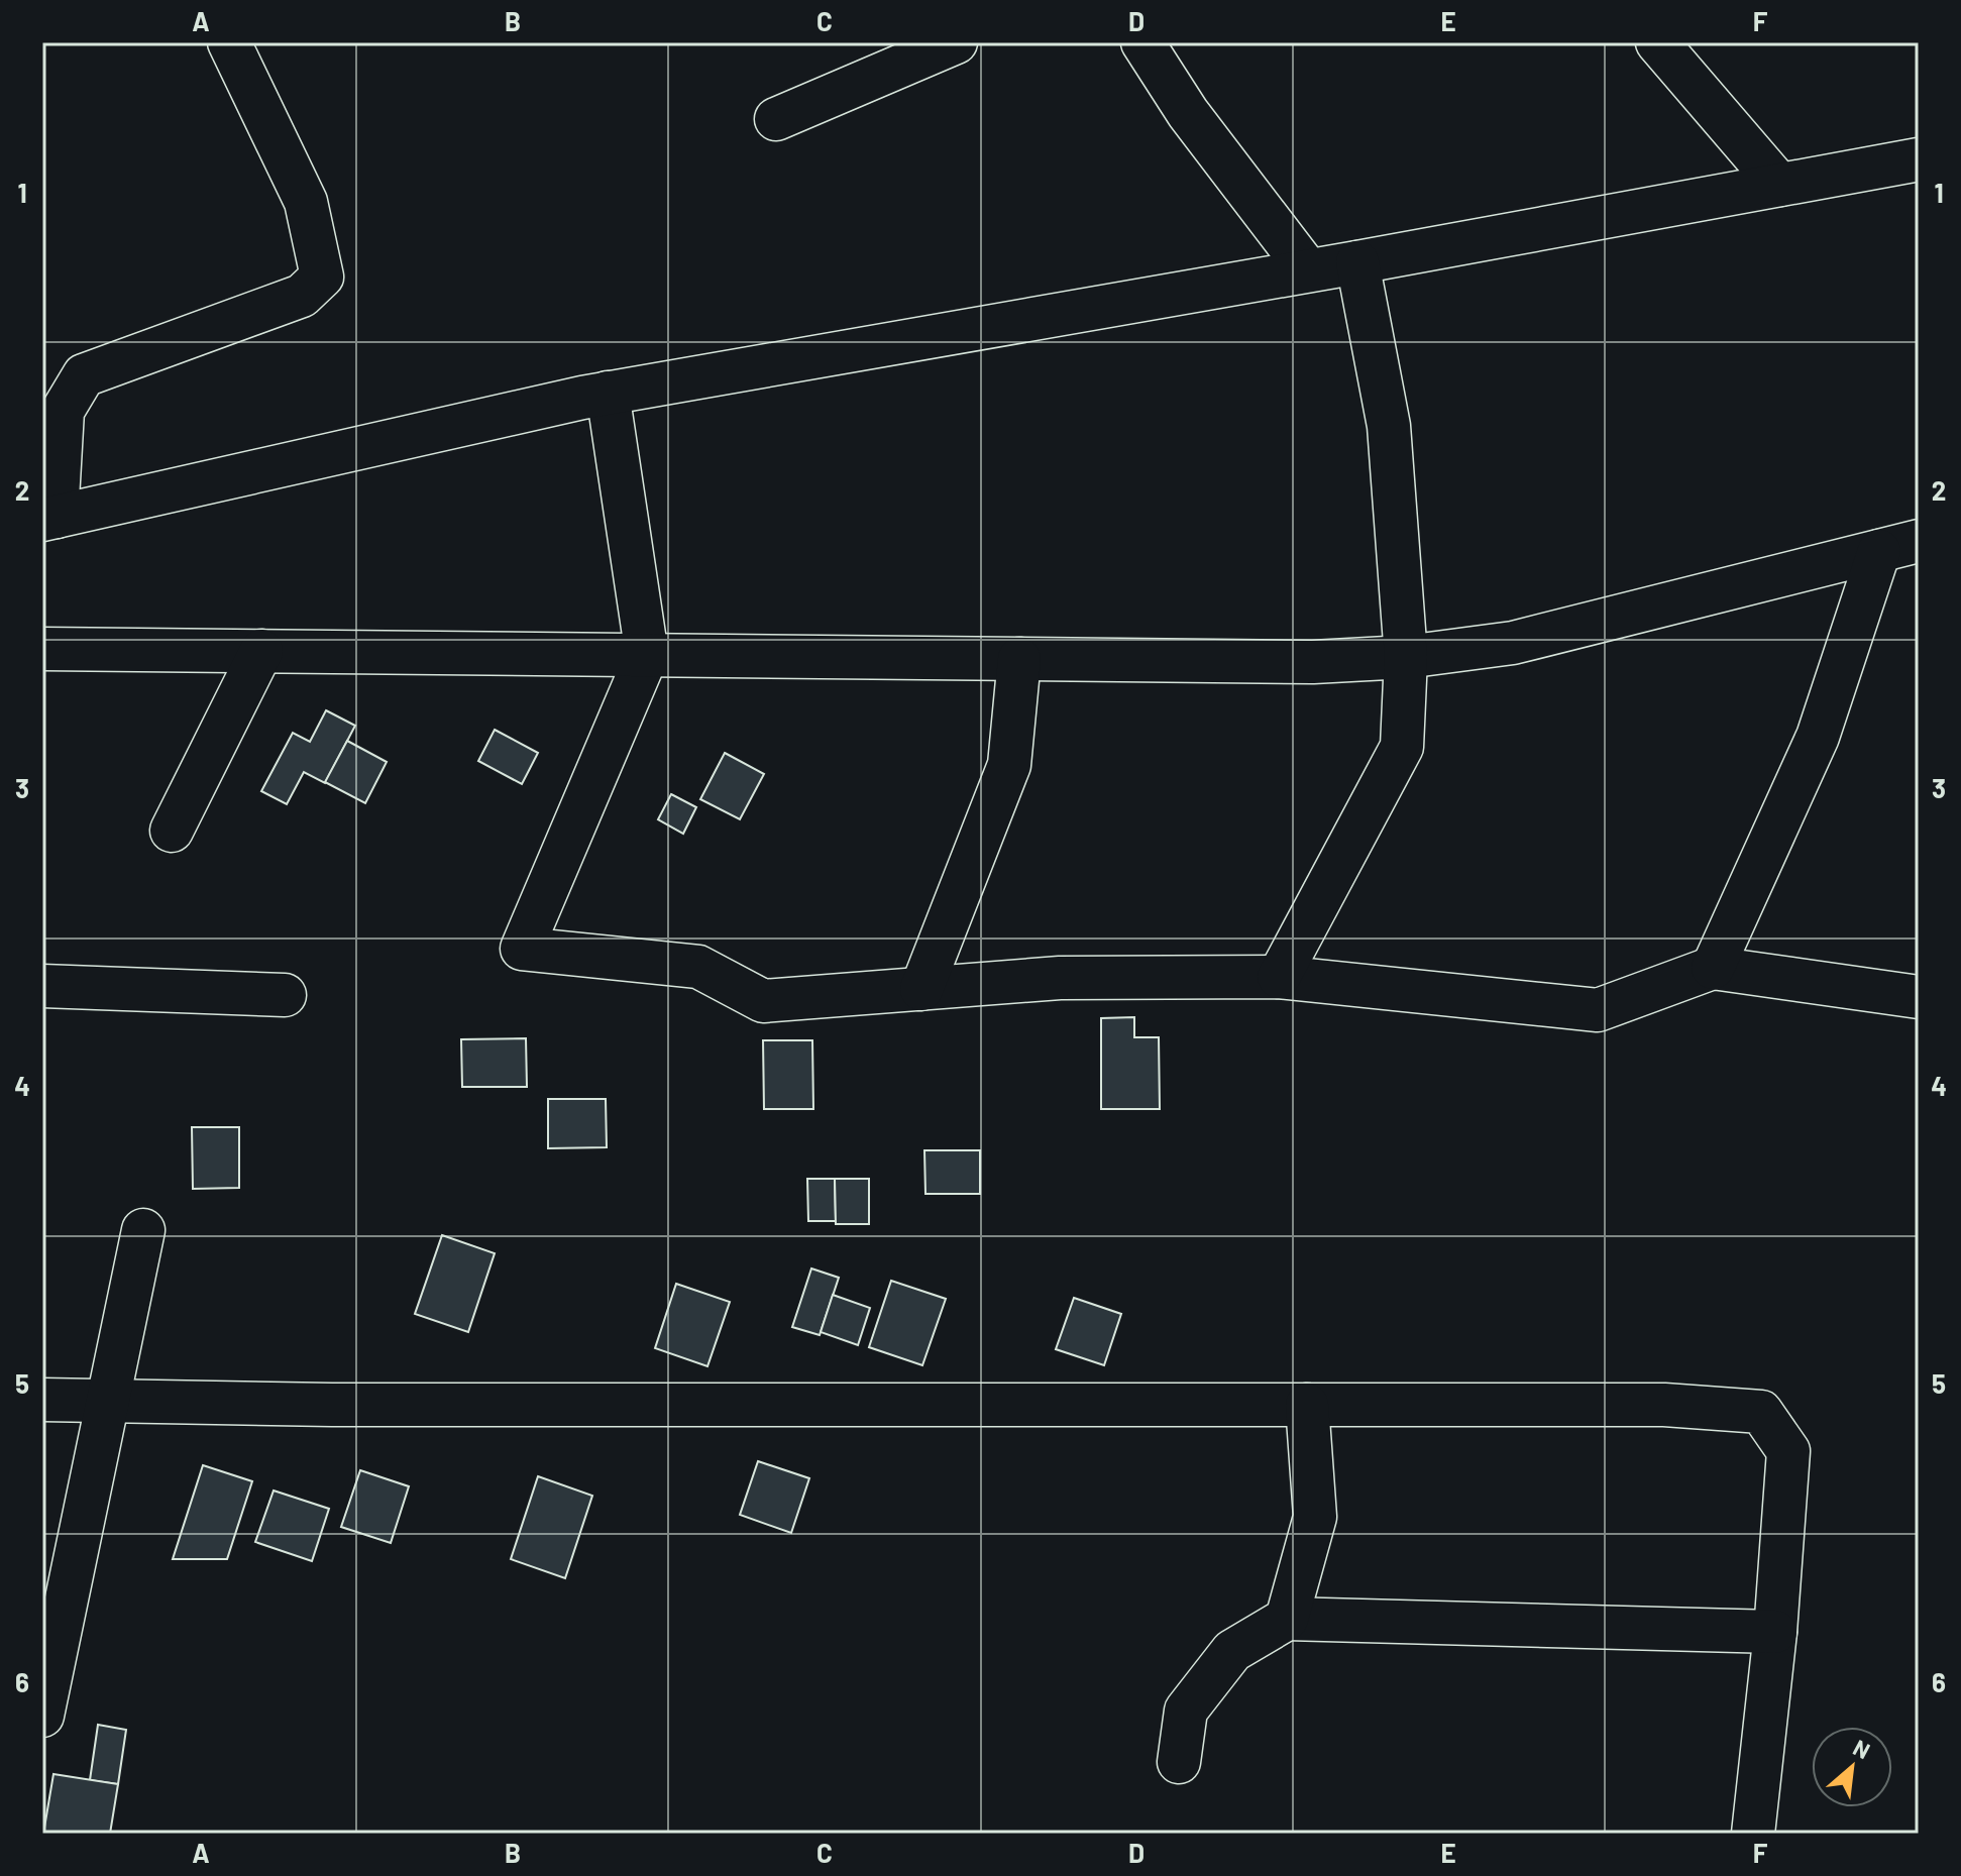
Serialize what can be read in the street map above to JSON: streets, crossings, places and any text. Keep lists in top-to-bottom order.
{
  "north": "top right",
  "grid": {
    "columns": [
      "A",
      "B",
      "C",
      "D",
      "E",
      "F"
    ],
    "rows": [
      "1",
      "2",
      "3",
      "4",
      "5",
      "6"
    ]
  }
}
